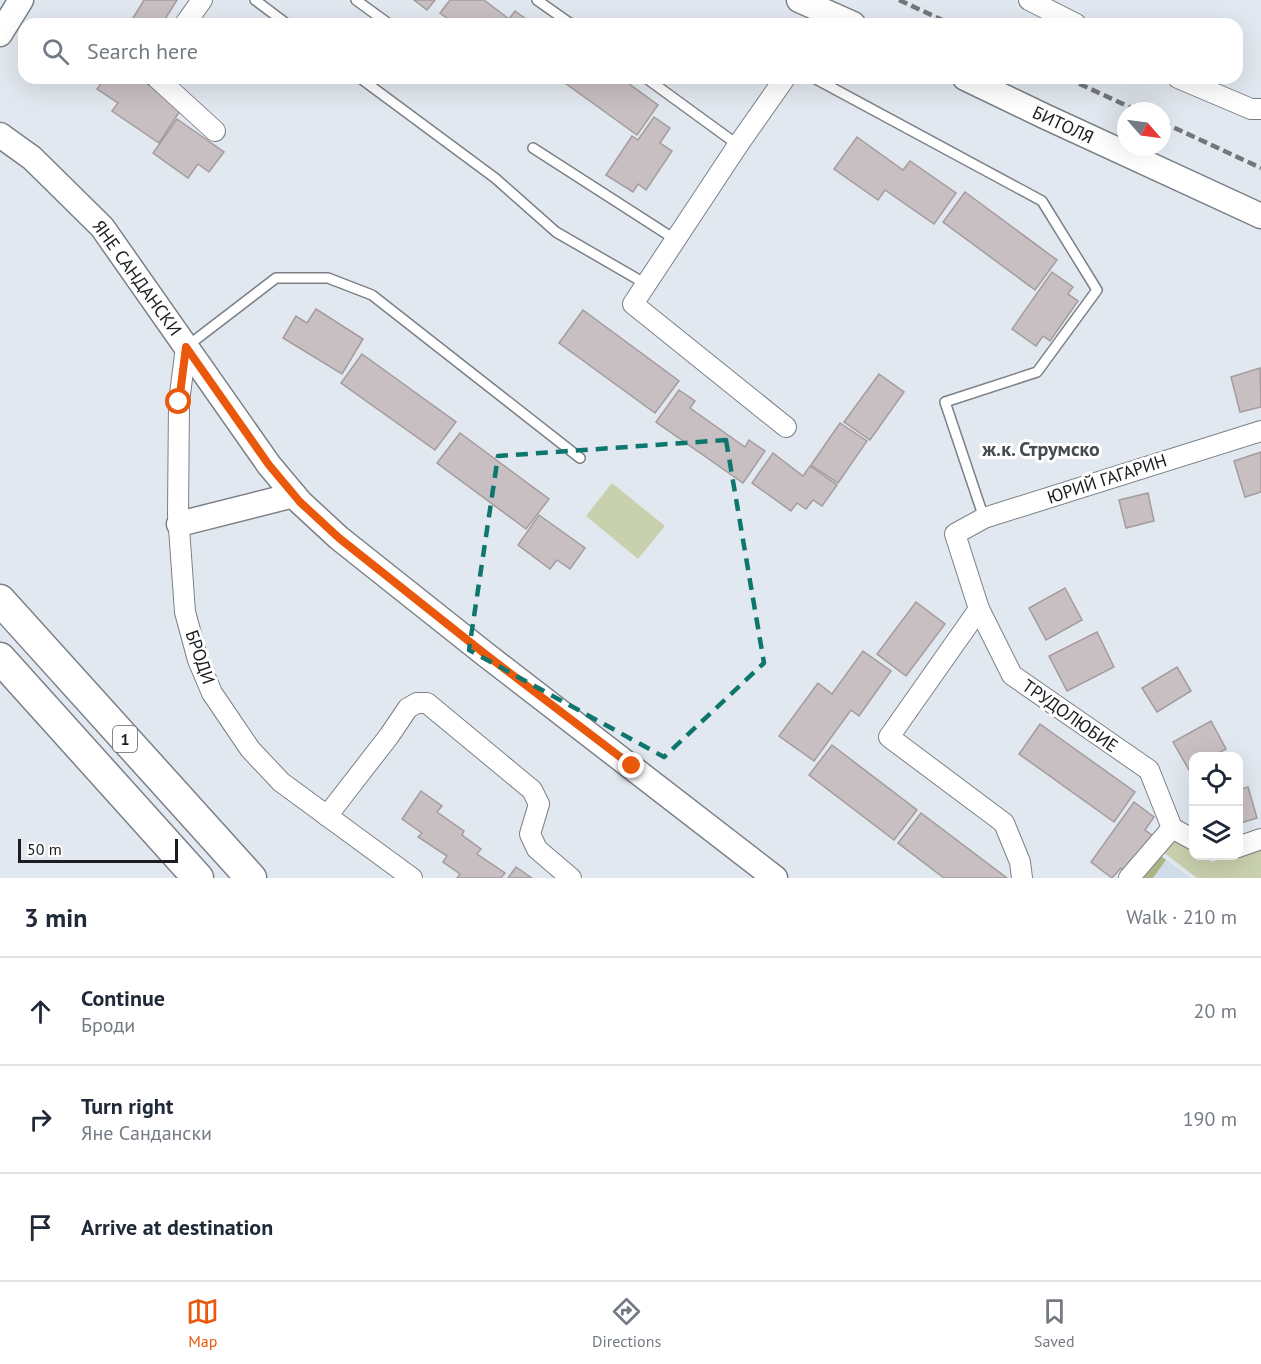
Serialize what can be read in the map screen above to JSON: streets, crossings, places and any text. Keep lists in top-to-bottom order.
{
  "streets": {
    "main road": ["1"],
    "street": [
      "БИТОЛЯ",
      "ЯНЕ САНДАНСКИ",
      "ЮРИЙ ГАГАРИН",
      "БРОДИ",
      "ТРУДОЛЮБИЕ"
    ]
  },
  "crossings": [
    ["ЯНЕ САНДАНСКИ", "БРОДИ"],
    ["ЮРИЙ ГАГАРИН", "ТРУДОЛЮБИЕ"]
  ],
  "districts": ["ж.к. Струмско"],
  "scale_bar": "50 m",
  "north": "bottom right",
  "page": {
    "search": "Search here",
    "scale": "50 m",
    "heading": ["3 min", "Walk · 210 m"],
    "list": [
      ["Continue", "Броди", "20 m"],
      ["Turn right", "Яне Сандански", "190 m"],
      "Arrive at destination"
    ],
    "nav": ["Map", "Directions", "Saved"]
  }
}
